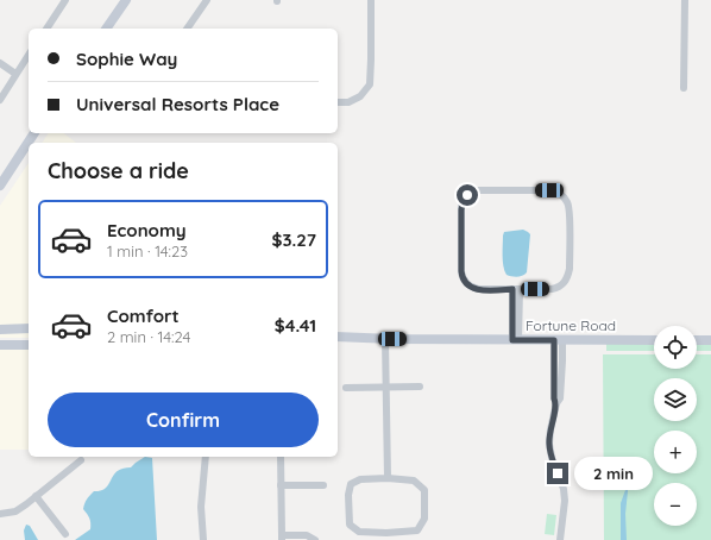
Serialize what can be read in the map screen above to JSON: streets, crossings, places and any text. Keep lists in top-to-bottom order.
{
  "streets": {
    "street": ["Fortune Road"]
  },
  "page": {
    "banner": ["Sophie Way", "Universal Resorts Place"],
    "heading": "Choose a ride",
    "list": [
      {
        "name": "Economy",
        "note": "1 min · 14:23",
        "value": "$3.27"
      },
      {
        "name": "Comfort",
        "note": "2 min · 14:24",
        "value": "$4.41"
      }
    ],
    "map_buttons": ["+", "−"],
    "buttons": "Confirm",
    "bubble": "2 min"
  }
}
